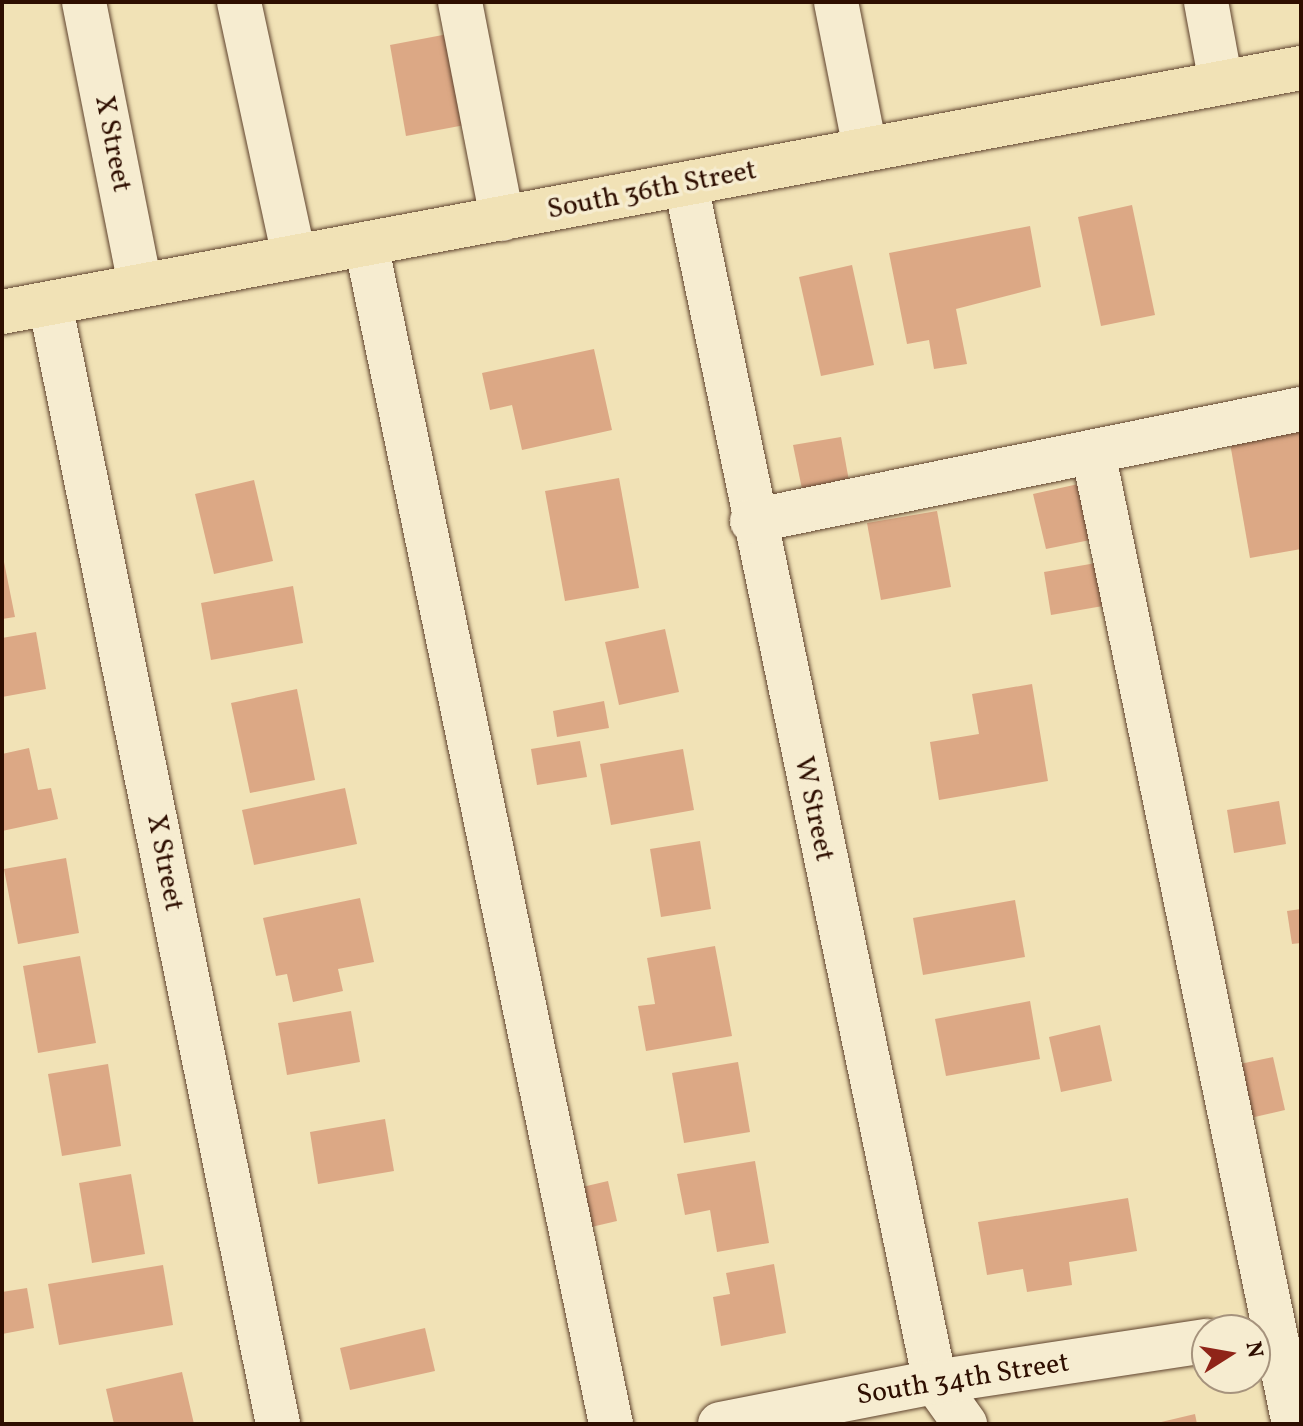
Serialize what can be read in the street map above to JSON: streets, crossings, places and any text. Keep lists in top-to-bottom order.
{
  "streets": {
    "main road": ["South 36th Street"],
    "street": ["X Street", "W Street", "South 34th Street"]
  },
  "crossings": [
    ["X Street", "South 36th Street"],
    ["South 36th Street", "W Street"],
    ["W Street", "South 34th Street"]
  ],
  "north": "right"
}
